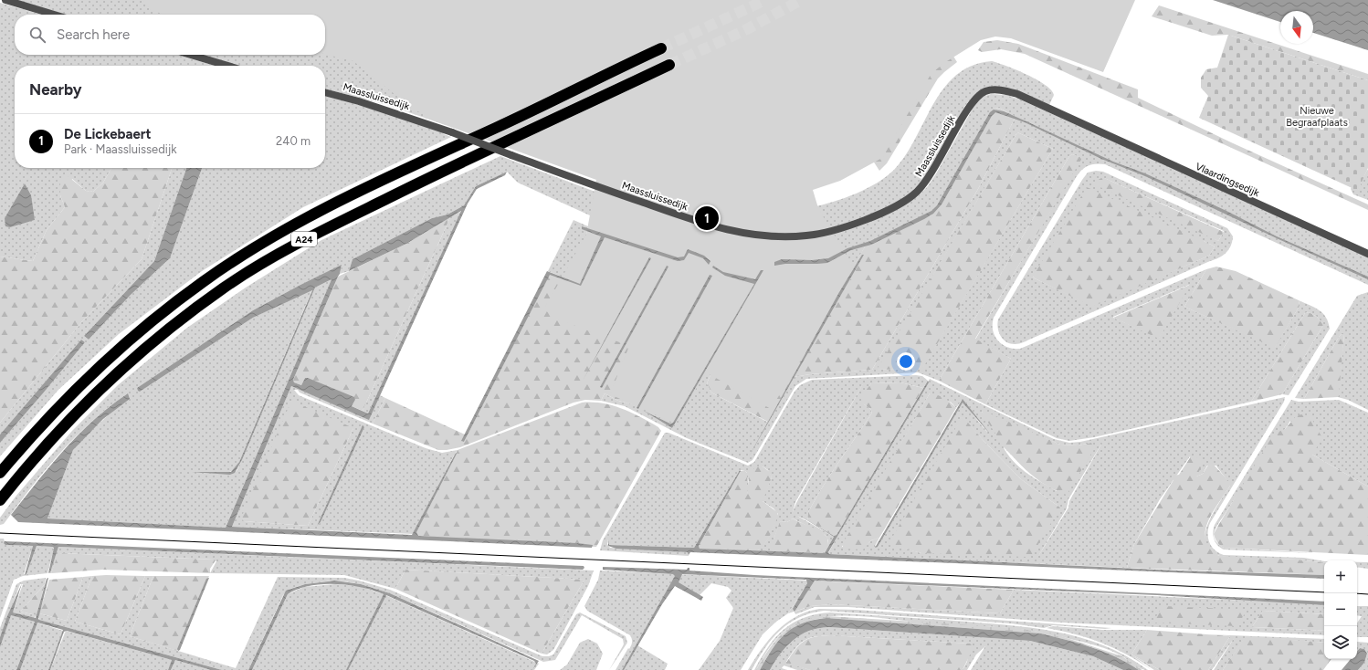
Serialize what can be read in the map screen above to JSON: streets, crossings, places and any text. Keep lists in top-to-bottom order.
{
  "streets": {
    "highway": ["A24"],
    "street": ["Maassluissedijk", "Vlaardingsedijk"]
  },
  "crossings": [
    ["Maassluissedijk", "Vlaardingsedijk"]
  ],
  "parks": ["Nieuwe Begraafplaats"],
  "north": "bottom",
  "page": {
    "search": "Search here",
    "heading": "Nearby",
    "list": [
      {
        "mark": "1",
        "name": "De Lickebaert",
        "note": "Park · Maassluissedijk",
        "value": "240 m"
      }
    ],
    "pins": "1",
    "map_buttons": ["+", "−"]
  }
}
